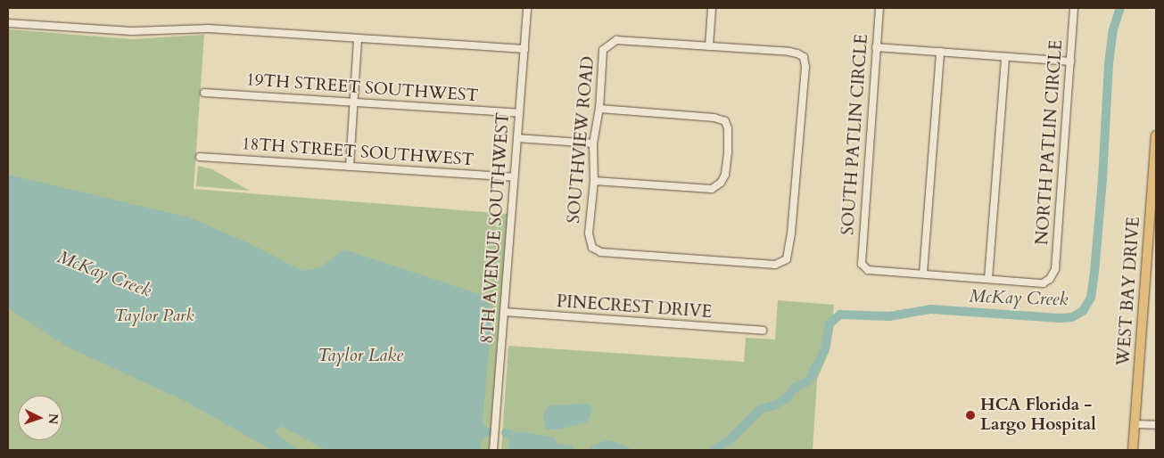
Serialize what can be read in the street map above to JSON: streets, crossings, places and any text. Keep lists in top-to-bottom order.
{
  "streets": {
    "main road": ["WEST BAY DRIVE"],
    "street": [
      "19TH STREET SOUTHWEST",
      "SOUTH PATLIN CIRCLE",
      "SOUTHVIEW ROAD",
      "NORTH PATLIN CIRCLE",
      "18TH STREET SOUTHWEST",
      "8TH AVENUE SOUTHWEST",
      "PINECREST DRIVE"
    ]
  },
  "crossings": [
    ["19TH STREET SOUTHWEST", "8TH AVENUE SOUTHWEST"],
    ["18TH STREET SOUTHWEST", "8TH AVENUE SOUTHWEST"],
    ["8TH AVENUE SOUTHWEST", "PINECREST DRIVE"]
  ],
  "water": ["McKay Creek", "Taylor Lake"],
  "parks": ["Taylor Park"],
  "places": ["HCA Florida - Largo Hospital"],
  "north": "right"
}
